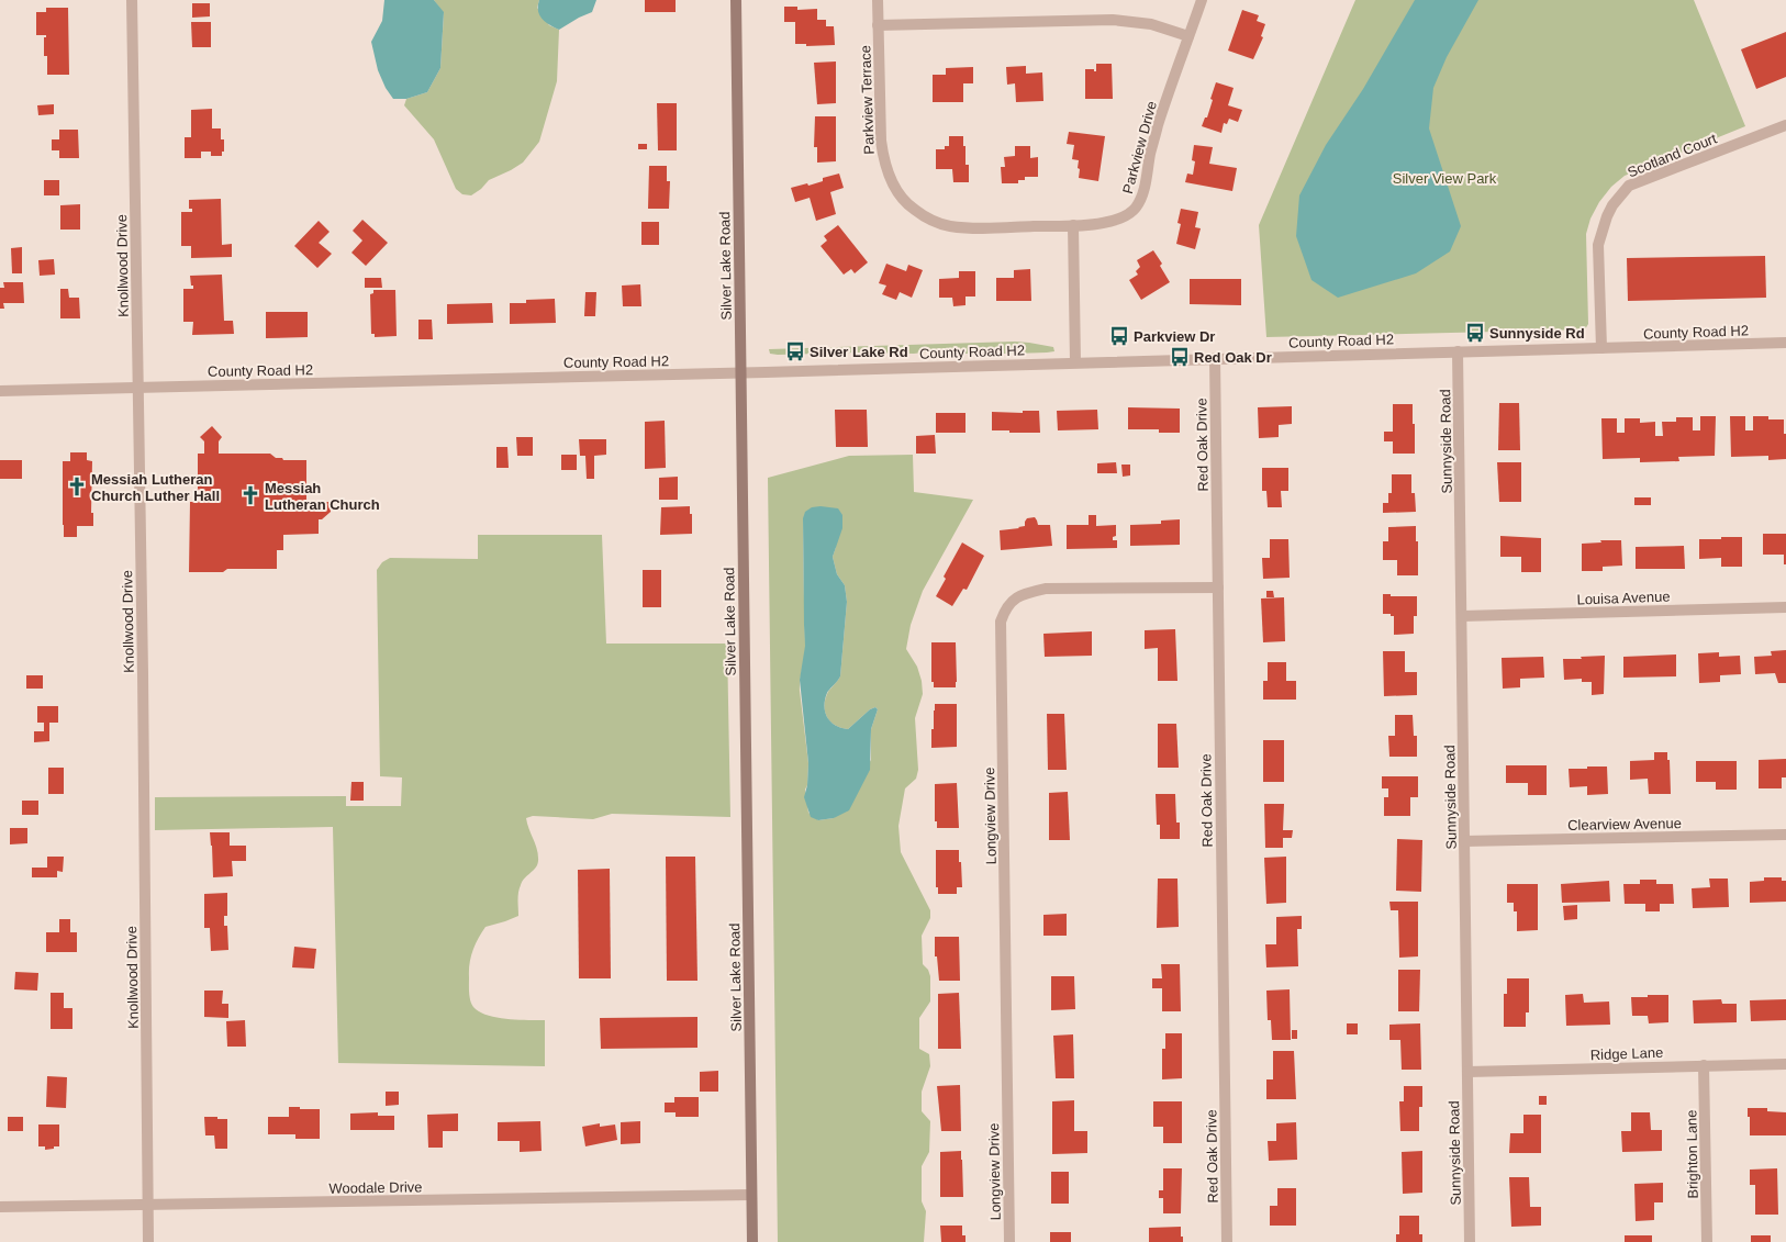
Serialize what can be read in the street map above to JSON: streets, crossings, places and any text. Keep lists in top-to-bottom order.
{
  "streets": {
    "main road": ["Silver Lake Road"],
    "street": [
      "Parkview Terrace",
      "Parkview Drive",
      "Scotland Court",
      "Knollwood Drive",
      "County Road H2",
      "Sunnyside Road",
      "Red Oak Drive",
      "Louisa Avenue",
      "Longview Drive",
      "Clearview Avenue",
      "Ridge Lane",
      "Brighton Lane",
      "Woodale Drive"
    ]
  },
  "crossings": [
    ["Parkview Terrace", "Parkview Drive"],
    ["Scotland Court", "County Road H2"],
    ["Knollwood Drive", "County Road H2"],
    ["Knollwood Drive", "Woodale Drive"],
    ["Silver Lake Road", "County Road H2"],
    ["Silver Lake Road", "Woodale Drive"],
    ["County Road H2", "Sunnyside Road"],
    ["County Road H2", "Red Oak Drive"],
    ["Sunnyside Road", "Louisa Avenue"],
    ["Sunnyside Road", "Clearview Avenue"],
    ["Sunnyside Road", "Ridge Lane"],
    ["Red Oak Drive", "Longview Drive"],
    ["Ridge Lane", "Brighton Lane"]
  ],
  "parks": ["Silver View Park"],
  "places": {
    "bus stop": [
      "Sunnyside Rd",
      "Parkview Dr",
      "Silver Lake Rd",
      "Red Oak Dr"
    ],
    "church": ["Messiah Lutheran Church Luther Hall", "Messiah Lutheran Church"]
  }
}
